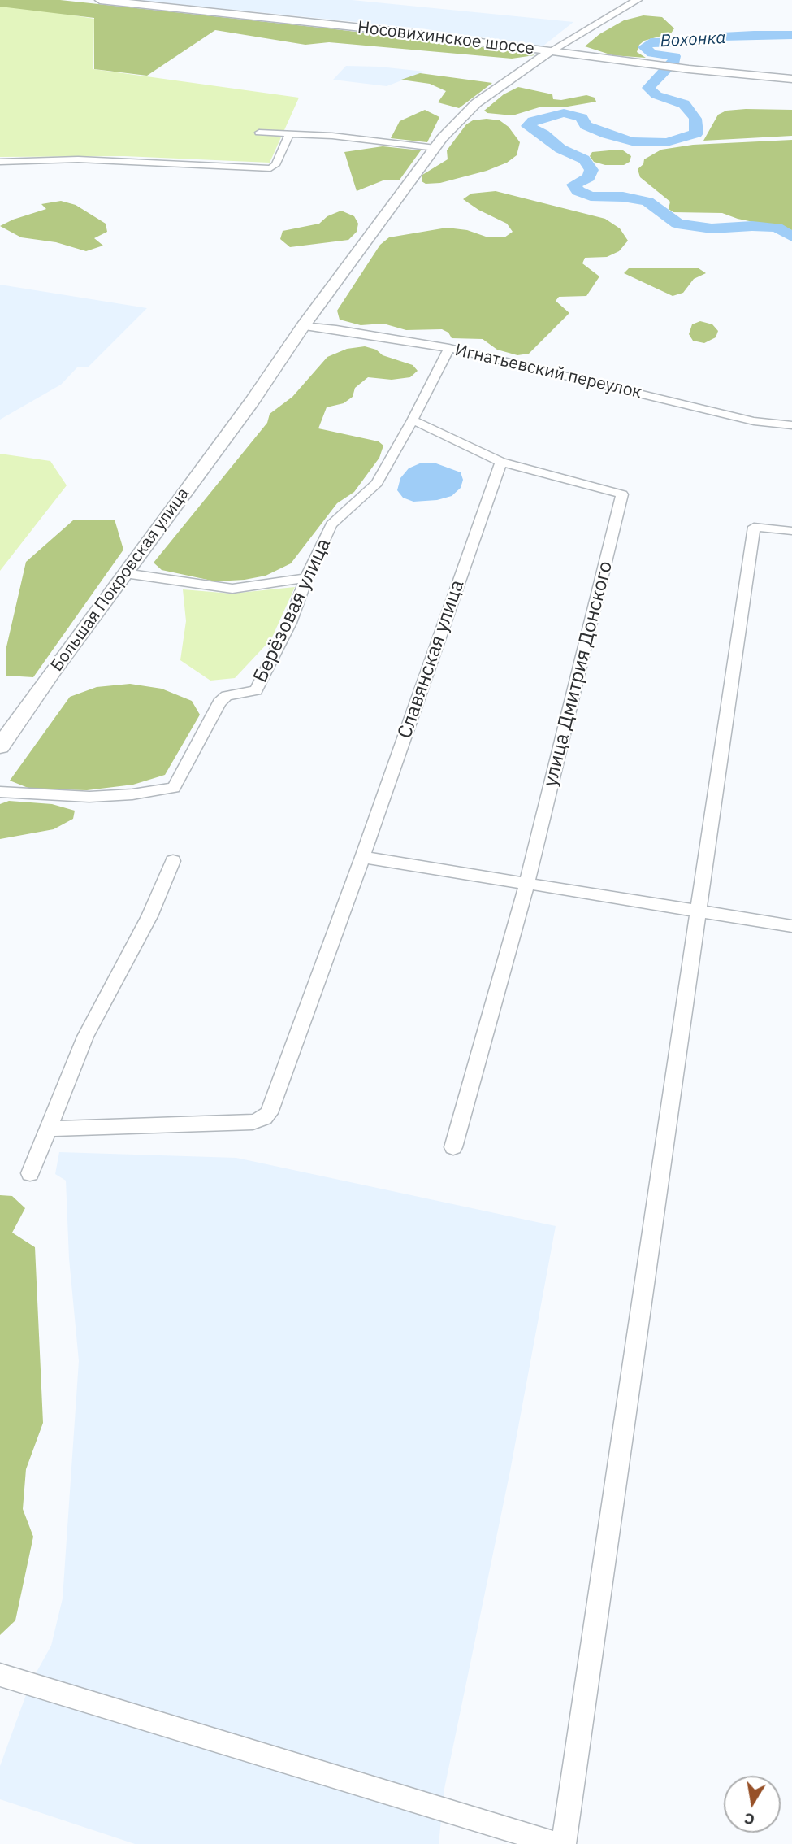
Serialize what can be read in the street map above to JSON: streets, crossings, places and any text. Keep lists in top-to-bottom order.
{
  "streets": {
    "main road": ["Носовихинское шоссе", "Большая Покровская улица"],
    "street": [
      "Игнатьевский переулок",
      "Берёзовая улица",
      "Славянская улица",
      "улица Дмитрия Донского"
    ]
  },
  "crossings": [
    ["Носовихинское шоссе", "Большая Покровская улица"],
    ["Игнатьевский переулок", "Большая Покровская улица"],
    ["Берёзовая улица", "улица Дмитрия Донского"],
    ["Славянская улица", "улица Дмитрия Донского"]
  ],
  "water": ["Вохонка"],
  "north": "bottom"
}
